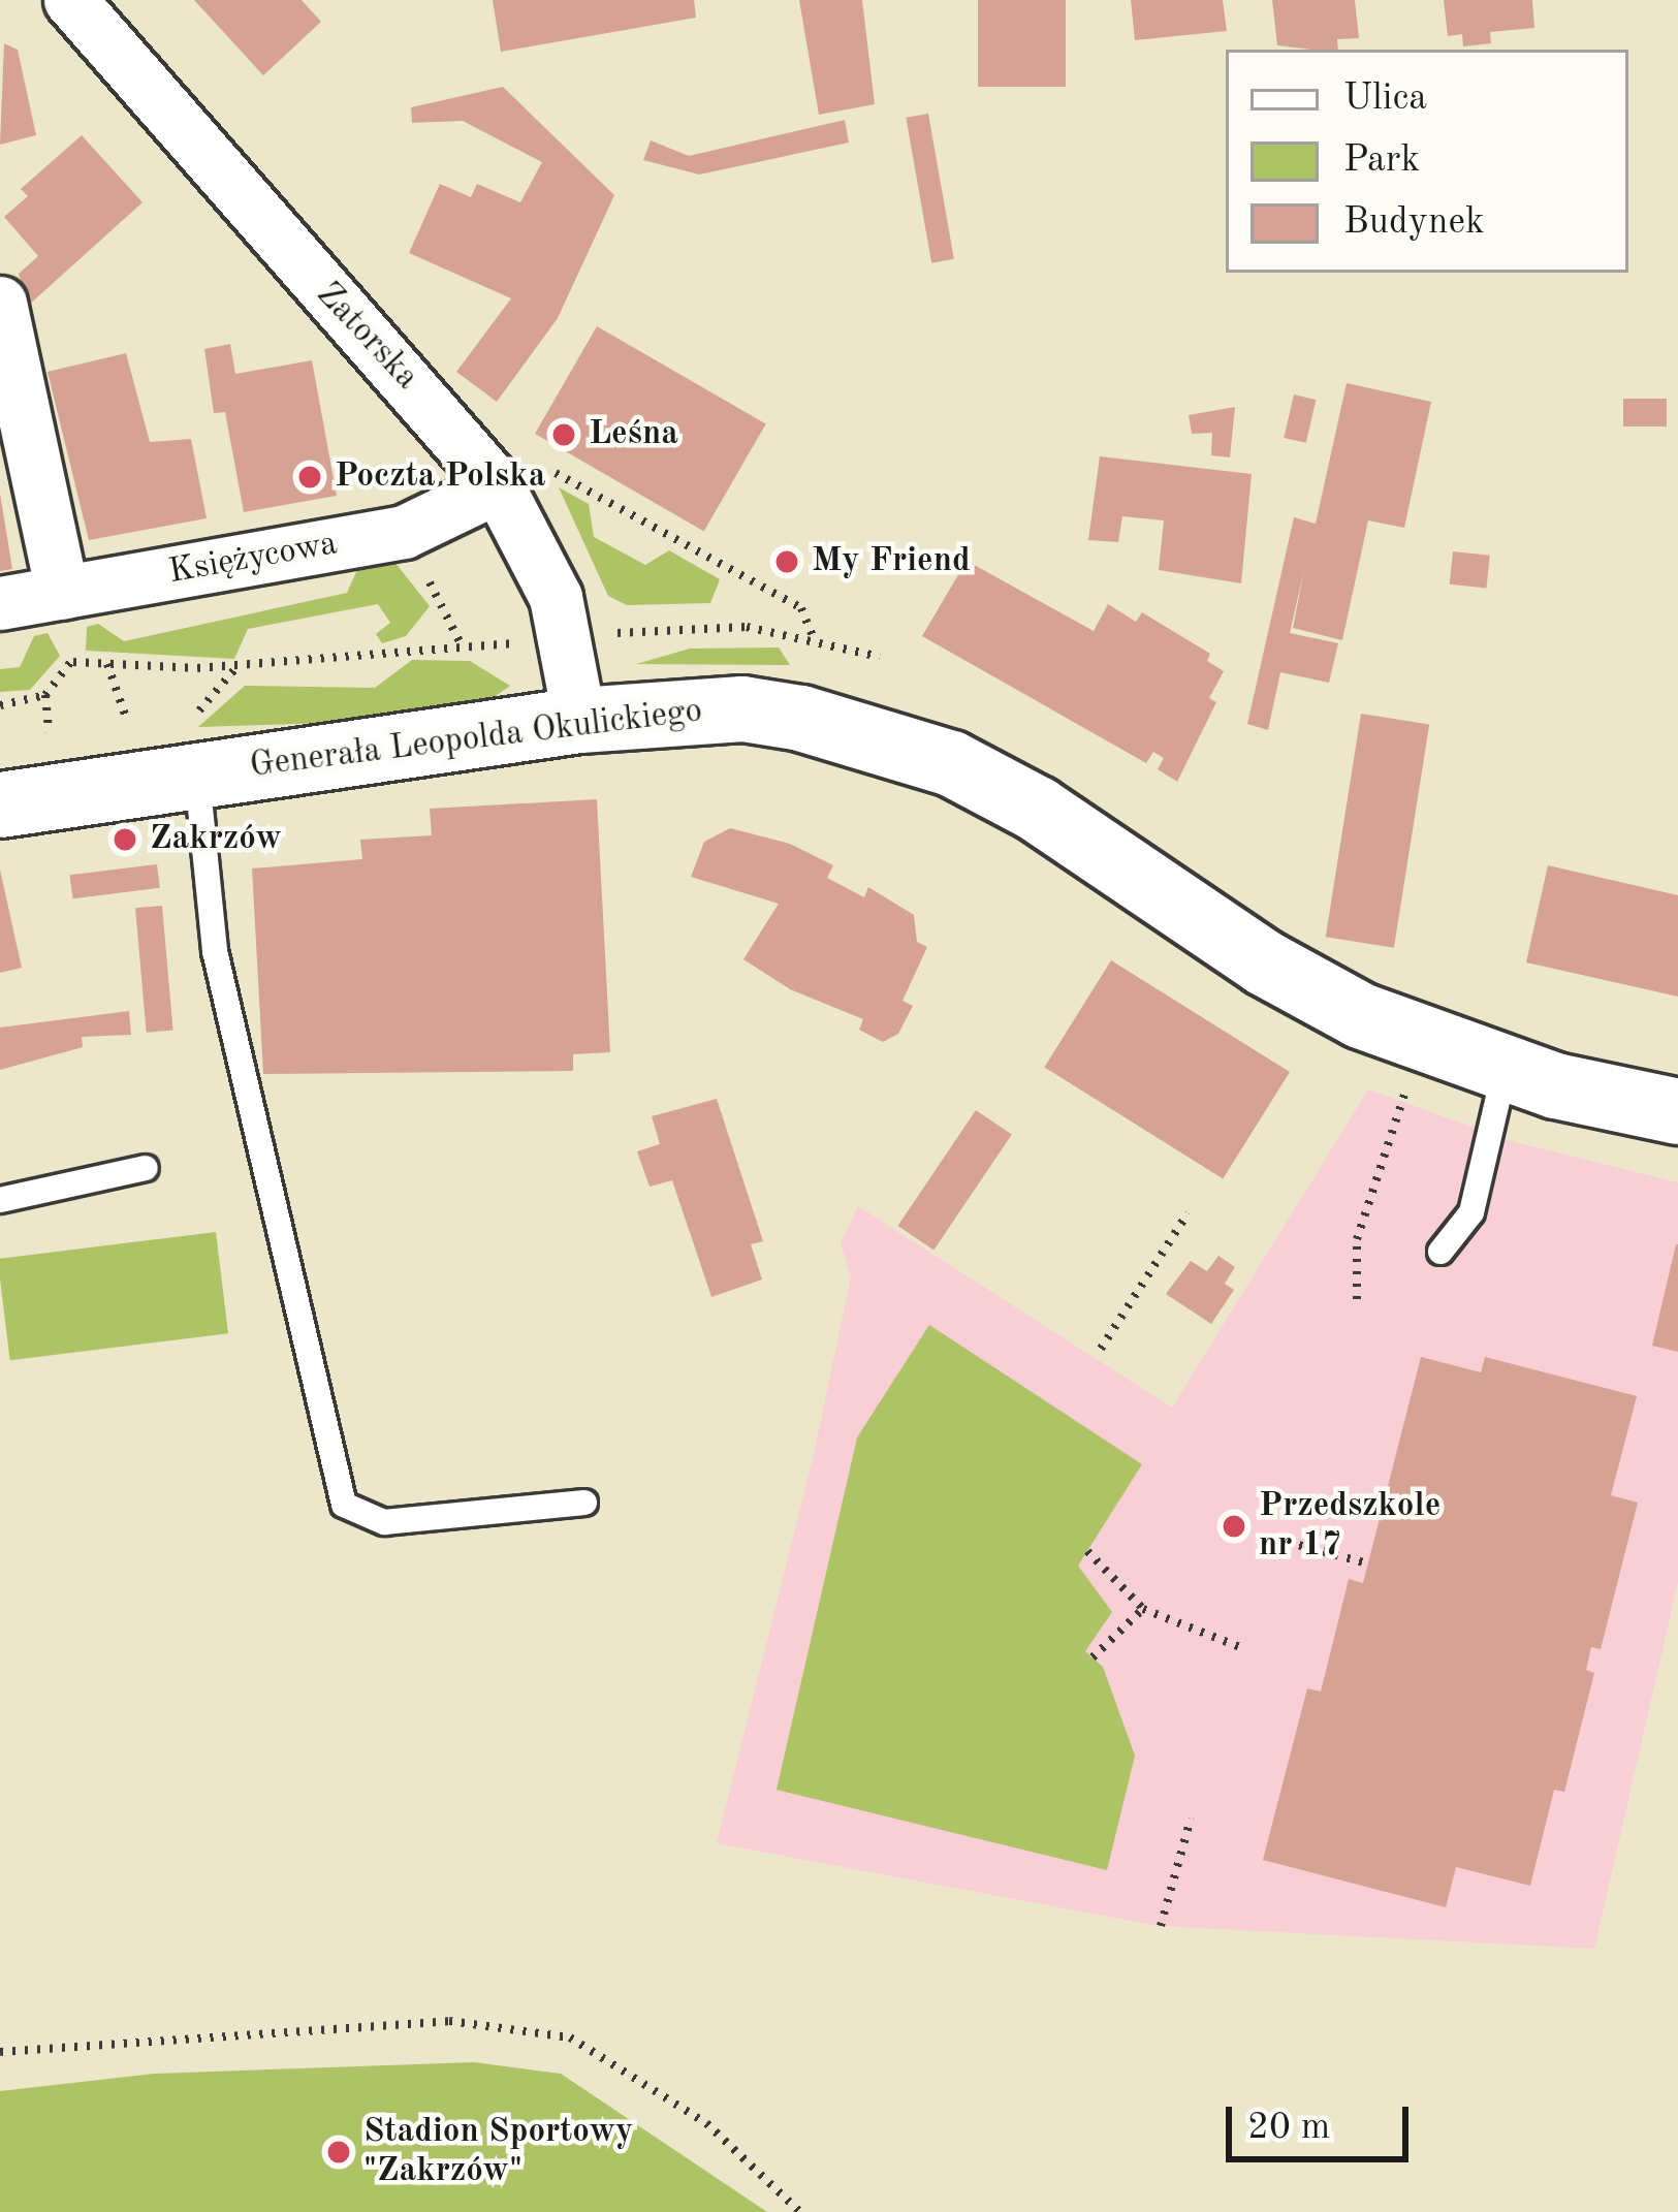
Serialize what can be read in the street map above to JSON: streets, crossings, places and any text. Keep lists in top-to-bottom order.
{
  "streets": {
    "street": ["Zatorska", "Księżycowa", "Generała Leopolda Okulickiego"]
  },
  "crossings": [
    ["Zatorska", "Księżycowa"],
    ["Zatorska", "Generała Leopolda Okulickiego"]
  ],
  "places": [
    "Leśna",
    "Poczta Polska",
    "My Friend",
    "Zakrzów",
    "Przedszkole nr 17",
    "Stadion Sportowy \"Zakrzów\""
  ],
  "legend": ["Ulica", "Park", "Budynek"],
  "scale_bar": "20 m"
}
